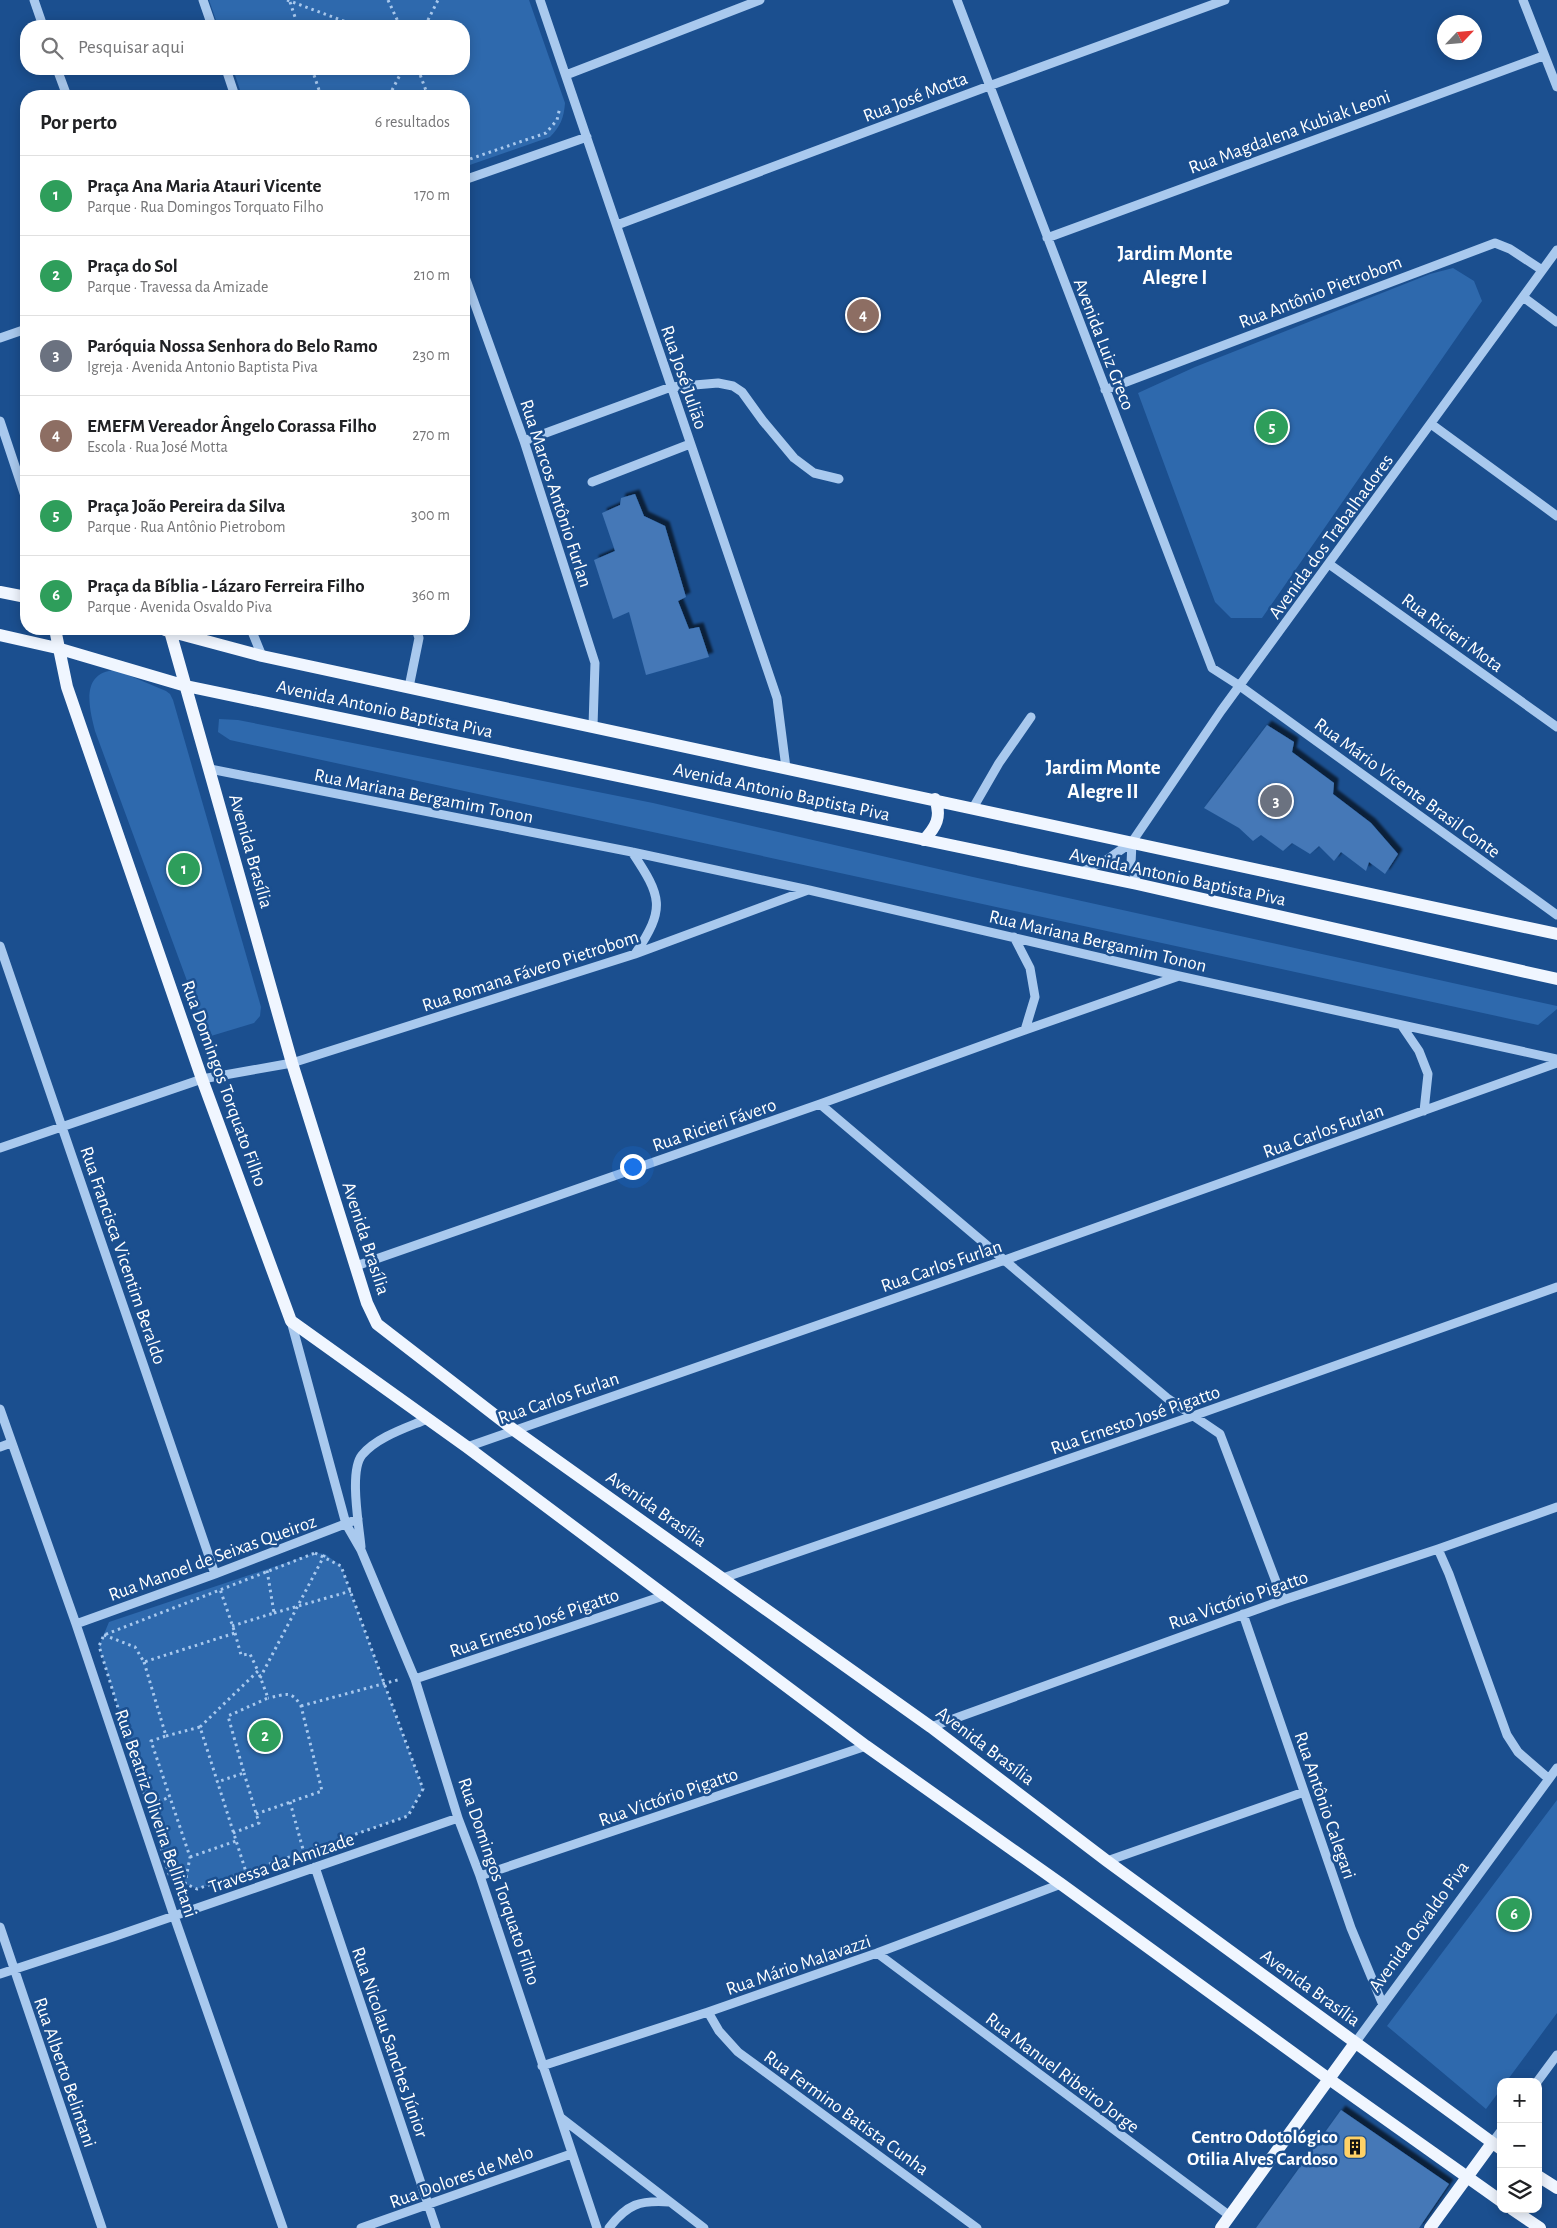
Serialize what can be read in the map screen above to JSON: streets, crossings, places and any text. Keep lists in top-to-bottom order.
{
  "streets": {
    "main road": [
      "Avenida Antonio Baptista Piva",
      "Avenida Brasília",
      "Rua Domingos Torquato Filho",
      "Avenida Osvaldo Piva"
    ],
    "street": [
      "Rua José Motta",
      "Rua Magdalena Kubiak Leoni",
      "Rua Antônio Pietrobom",
      "Avenida Luiz Greco",
      "Rua José Julião",
      "Rua Marcos Antônio Furlan",
      "Avenida dos Trabalhadores",
      "Rua Ricieri Mota",
      "Rua Mário Vicente Brasil Conte",
      "Rua Mariana Bergamim Tonon",
      "Rua Romana Fávero Pietrobom",
      "Rua Ricieri Fávero",
      "Rua Carlos Furlan",
      "Rua Francisca Vicentim Beraldo",
      "Rua Ernesto José Pigatto",
      "Rua Manoel de Seixas Queiroz",
      "Rua Victório Pigatto",
      "Rua Antônio Calegari",
      "Rua Beatriz Oliveira Bellintani",
      "Travessa da Amizade",
      "Rua Mário Malavazzi",
      "Rua Nicolau Sanches Júnior",
      "Rua Alberto Belintani",
      "Rua Manuel Ribeiro Jorge",
      "Rua Fermino Batista Cunha",
      "Rua Dolores de Melo"
    ]
  },
  "crossings": [
    ["Rua José Motta", "Avenida Luiz Greco"],
    ["Rua José Motta", "Rua José Julião"],
    ["Rua Magdalena Kubiak Leoni", "Avenida Luiz Greco"],
    ["Rua Antônio Pietrobom", "Avenida Luiz Greco"],
    ["Rua Antônio Pietrobom", "Avenida dos Trabalhadores"],
    ["Avenida Luiz Greco", "Avenida dos Trabalhadores"],
    ["Avenida Luiz Greco", "Rua Mário Vicente Brasil Conte"],
    ["Rua José Julião", "Avenida Antonio Baptista Piva"],
    ["Rua Marcos Antônio Furlan", "Avenida Antonio Baptista Piva"],
    ["Avenida dos Trabalhadores", "Rua Ricieri Mota"],
    ["Avenida dos Trabalhadores", "Avenida Antonio Baptista Piva"],
    ["Avenida dos Trabalhadores", "Rua Mário Vicente Brasil Conte"],
    ["Avenida Antonio Baptista Piva", "Avenida Brasília"],
    ["Avenida Antonio Baptista Piva", "Rua Domingos Torquato Filho"],
    ["Rua Mariana Bergamim Tonon", "Avenida Brasília"],
    ["Rua Mariana Bergamim Tonon", "Rua Romana Fávero Pietrobom"],
    ["Rua Mariana Bergamim Tonon", "Rua Ricieri Fávero"],
    ["Avenida Brasília", "Rua Romana Fávero Pietrobom"],
    ["Avenida Brasília", "Rua Ricieri Fávero"],
    ["Avenida Brasília", "Rua Carlos Furlan"],
    ["Avenida Brasília", "Rua Ernesto José Pigatto"],
    ["Avenida Brasília", "Rua Victório Pigatto"],
    ["Avenida Brasília", "Avenida Osvaldo Piva"],
    ["Rua Romana Fávero Pietrobom", "Rua Domingos Torquato Filho"],
    ["Rua Romana Fávero Pietrobom", "Rua Francisca Vicentim Beraldo"],
    ["Rua Domingos Torquato Filho", "Rua Ernesto José Pigatto"],
    ["Rua Domingos Torquato Filho", "Rua Manoel de Seixas Queiroz"],
    ["Rua Domingos Torquato Filho", "Rua Victório Pigatto"],
    ["Rua Domingos Torquato Filho", "Travessa da Amizade"],
    ["Rua Domingos Torquato Filho", "Rua Mário Malavazzi"],
    ["Rua Domingos Torquato Filho", "Rua Dolores de Melo"],
    ["Rua Francisca Vicentim Beraldo", "Rua Manoel de Seixas Queiroz"],
    ["Rua Manoel de Seixas Queiroz", "Rua Beatriz Oliveira Bellintani"],
    ["Rua Victório Pigatto", "Rua Antônio Calegari"],
    ["Rua Antônio Calegari", "Avenida Osvaldo Piva"],
    ["Rua Beatriz Oliveira Bellintani", "Travessa da Amizade"],
    ["Travessa da Amizade", "Rua Nicolau Sanches Júnior"],
    ["Travessa da Amizade", "Rua Alberto Belintani"],
    ["Avenida Osvaldo Piva", "Rua Manuel Ribeiro Jorge"],
    ["Rua Mário Malavazzi", "Rua Manuel Ribeiro Jorge"],
    ["Rua Mário Malavazzi", "Rua Fermino Batista Cunha"],
    ["Rua Nicolau Sanches Júnior", "Rua Dolores de Melo"]
  ],
  "districts": ["Jardim Monte Alegre I", "Jardim Monte Alegre II"],
  "places": {
    "building": ["Centro Odotológico Otilia Alves Cardoso"]
  },
  "north": "top right",
  "page": {
    "search": "Pesquisar aqui",
    "heading": ["Por perto", "6 resultados"],
    "list": [
      {
        "mark": "1",
        "name": "Praça Ana Maria Atauri Vicente",
        "note": "Parque · Rua Domingos Torquato Filho",
        "value": "170 m"
      },
      {
        "mark": "2",
        "name": "Praça do Sol",
        "note": "Parque · Travessa da Amizade",
        "value": "210 m"
      },
      {
        "mark": "3",
        "name": "Paróquia Nossa Senhora do Belo Ramo",
        "note": "Igreja · Avenida Antonio Baptista Piva",
        "value": "230 m"
      },
      {
        "mark": "4",
        "name": "EMEFM Vereador Ângelo Corassa Filho",
        "note": "Escola · Rua José Motta",
        "value": "270 m"
      },
      {
        "mark": "5",
        "name": "Praça João Pereira da Silva",
        "note": "Parque · Rua Antônio Pietrobom",
        "value": "300 m"
      },
      {
        "mark": "6",
        "name": "Praça da Bíblia - Lázaro Ferreira Filho",
        "note": "Parque · Avenida Osvaldo Piva",
        "value": "360 m"
      }
    ],
    "pins": [
      "4",
      "5",
      "3",
      "1",
      "2",
      "6"
    ],
    "map_buttons": ["+", "−"]
  }
}
